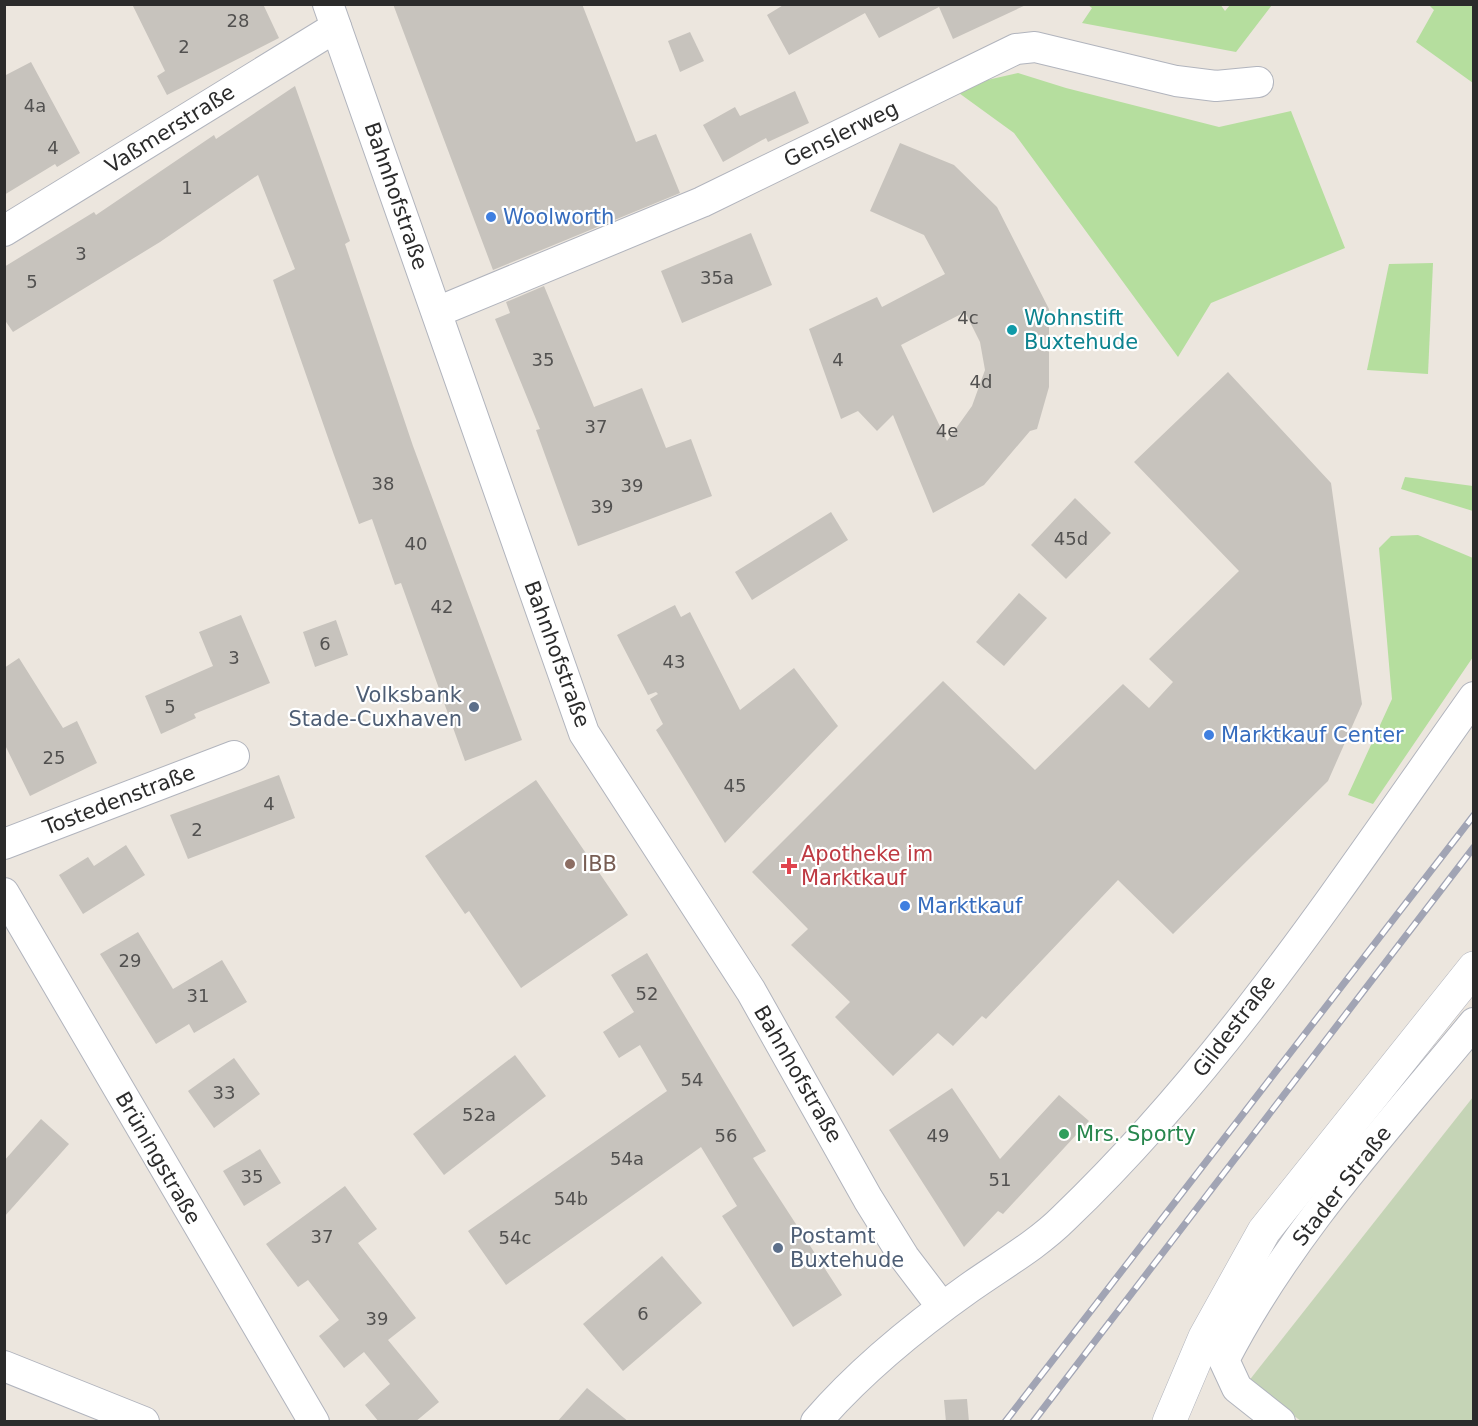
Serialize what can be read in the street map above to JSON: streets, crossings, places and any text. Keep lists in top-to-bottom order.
{
  "streets": {
    "street": [
      "Vaßmerstraße",
      "Genslerweg",
      "Bahnhofstraße",
      "Tostedenstraße",
      "Gildestraße",
      "Brüningstraße",
      "Stader Straße"
    ]
  },
  "crossings": [
    ["Vaßmerstraße", "Bahnhofstraße"],
    ["Genslerweg", "Bahnhofstraße"],
    ["Bahnhofstraße", "Gildestraße"]
  ],
  "places": {
    "other": [
      "Woolworth",
      "Wohnstift Buxtehude",
      "Volksbank Stade-Cuxhaven",
      "Marktkauf Center",
      "IBB",
      "Marktkauf",
      "Mrs. Sporty",
      "Postamt Buxtehude"
    ],
    "health": ["Apotheke im Marktkauf"]
  },
  "house_numbers": [
    "28",
    "2",
    "4a",
    "4",
    "1",
    "3",
    "35a",
    "5",
    "4c",
    "35",
    "4",
    "4d",
    "37",
    "4e",
    "38",
    "39",
    "39",
    "45d",
    "40",
    "42",
    "6",
    "3",
    "43",
    "5",
    "25",
    "45",
    "4",
    "2",
    "29",
    "52",
    "31",
    "54",
    "33",
    "52a",
    "56",
    "49",
    "54a",
    "35",
    "51",
    "54b",
    "37",
    "54c",
    "6",
    "39"
  ]
}
